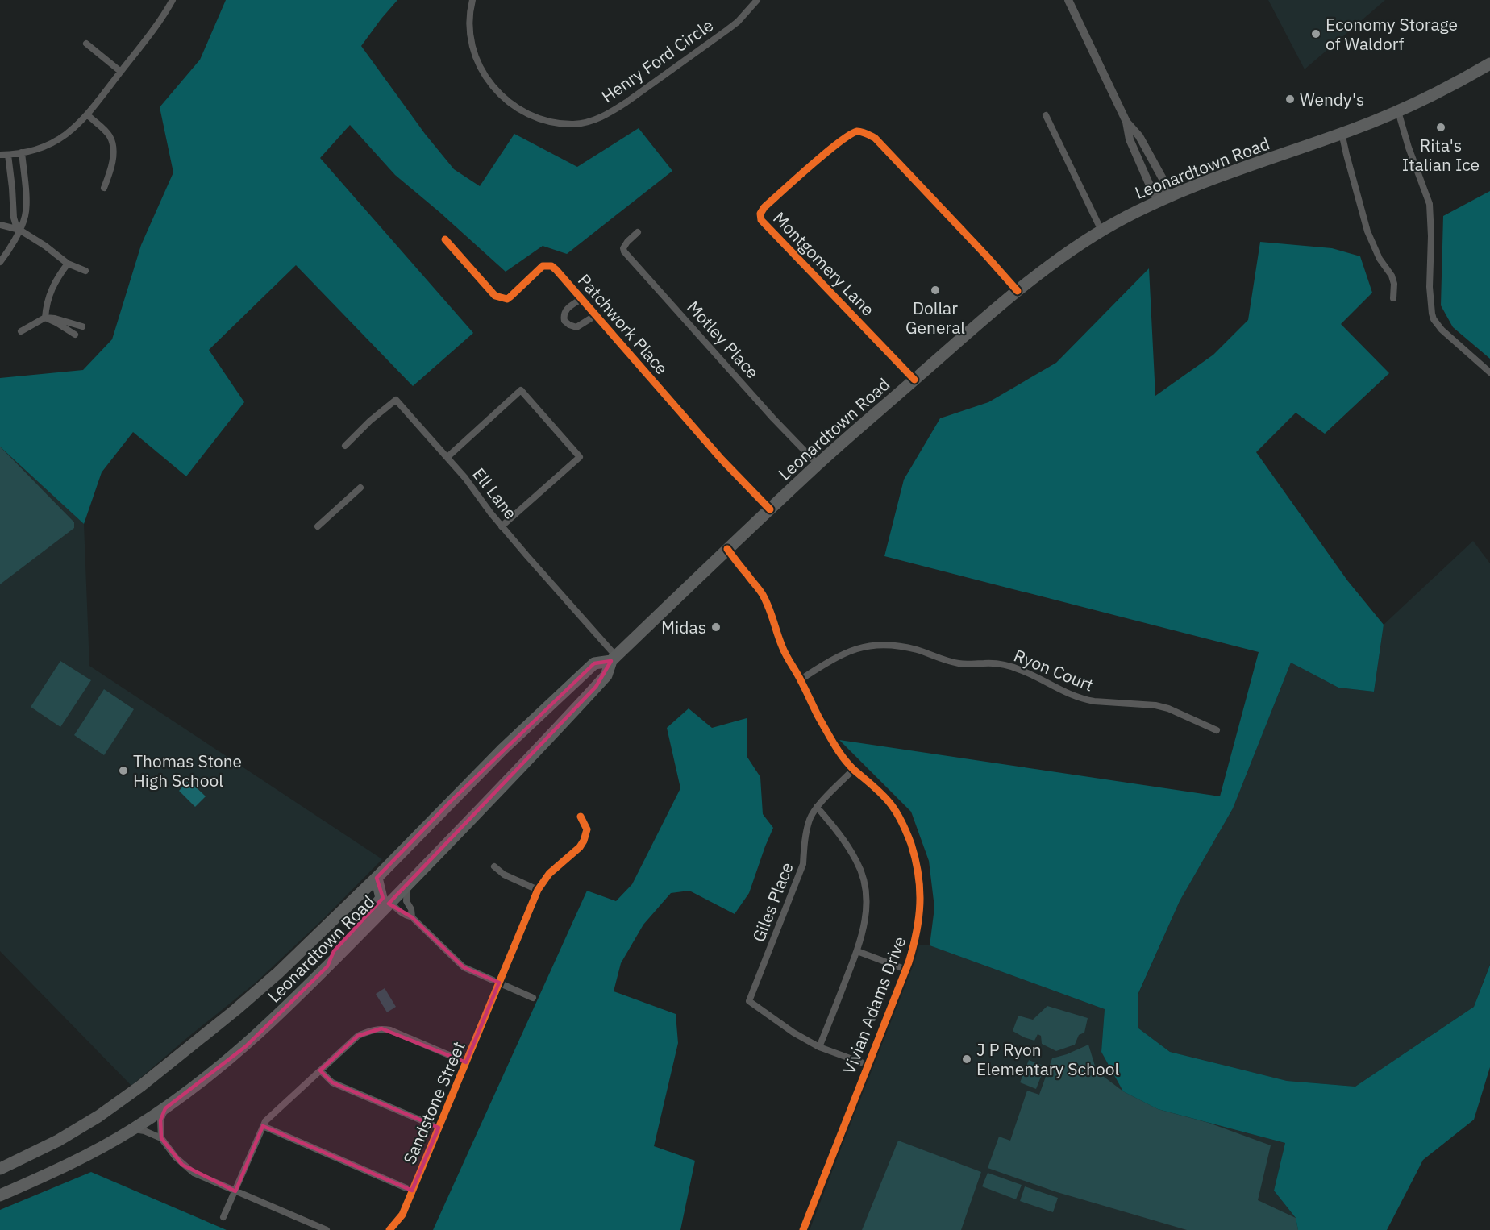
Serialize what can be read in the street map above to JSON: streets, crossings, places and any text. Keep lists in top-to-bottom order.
{
  "streets": {
    "highway": ["Leonardtown Road"],
    "street": [
      "Henry Ford Circle",
      "Montgomery Lane",
      "Patchwork Place",
      "Motley Place",
      "Ell Lane",
      "Ryon Court",
      "Giles Place",
      "Vivian Adams Drive",
      "Sandstone Street"
    ]
  },
  "crossings": [
    ["Leonardtown Road", "Montgomery Lane"],
    ["Leonardtown Road", "Patchwork Place"],
    ["Leonardtown Road", "Motley Place"],
    ["Leonardtown Road", "Ell Lane"],
    ["Leonardtown Road", "Vivian Adams Drive"],
    ["Ryon Court", "Vivian Adams Drive"],
    ["Giles Place", "Vivian Adams Drive"]
  ],
  "places": [
    "Economy Storage of Waldorf",
    "Wendy's",
    "Rita's Italian Ice",
    "Dollar General",
    "Midas",
    "Thomas Stone High School",
    "J P Ryon Elementary School"
  ]
}
